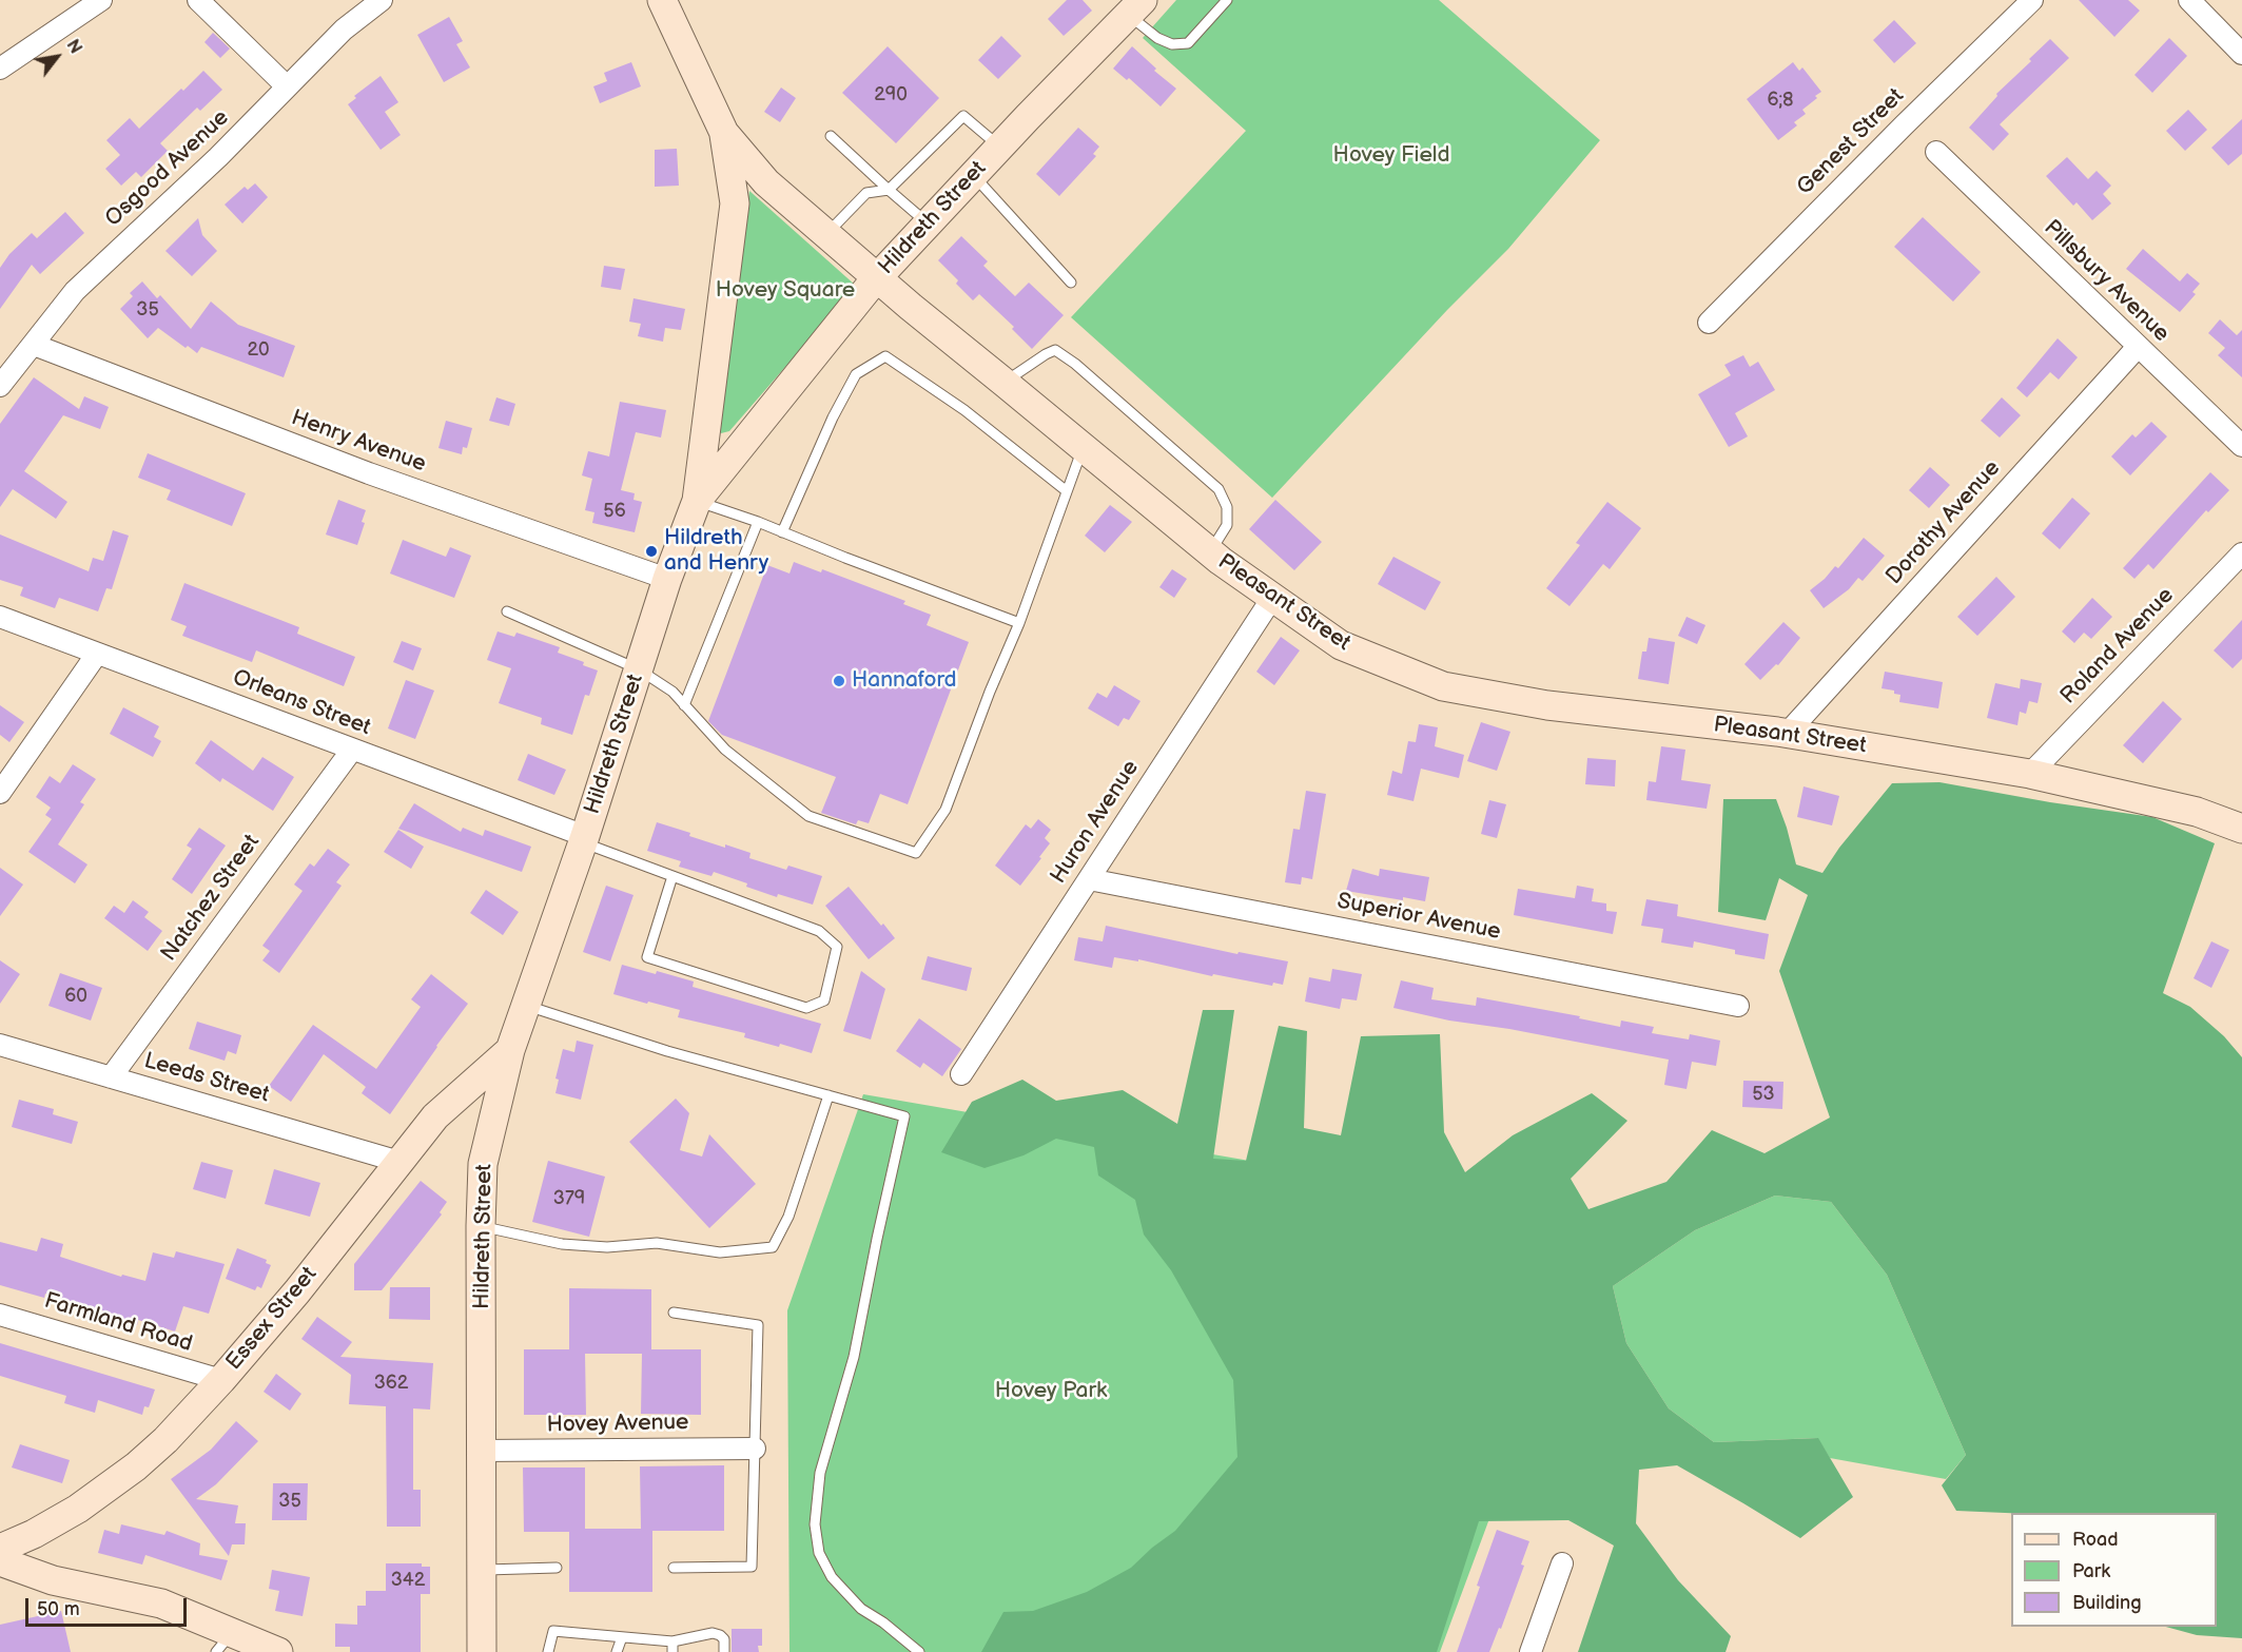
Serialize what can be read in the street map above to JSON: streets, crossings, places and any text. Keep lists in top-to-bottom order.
{
  "streets": {
    "street": [
      "Genest Street",
      "Osgood Avenue",
      "Hildreth Street",
      "Pillsbury Avenue",
      "Henry Avenue",
      "Dorothy Avenue",
      "Pleasant Street",
      "Roland Avenue",
      "Orleans Street",
      "Huron Avenue",
      "Natchez Street",
      "Superior Avenue",
      "Leeds Street",
      "Essex Street",
      "Farmland Road",
      "Hovey Avenue"
    ]
  },
  "crossings": [
    ["Osgood Avenue", "Henry Avenue"],
    ["Hildreth Street", "Henry Avenue"],
    ["Hildreth Street", "Pleasant Street"],
    ["Hildreth Street", "Orleans Street"],
    ["Hildreth Street", "Essex Street"],
    ["Hildreth Street", "Hovey Avenue"],
    ["Pillsbury Avenue", "Dorothy Avenue"],
    ["Dorothy Avenue", "Pleasant Street"],
    ["Pleasant Street", "Roland Avenue"],
    ["Pleasant Street", "Huron Avenue"],
    ["Orleans Street", "Natchez Street"],
    ["Huron Avenue", "Superior Avenue"],
    ["Natchez Street", "Leeds Street"],
    ["Leeds Street", "Essex Street"],
    ["Essex Street", "Farmland Road"]
  ],
  "parks": ["Hovey Field", "Hovey Square", "Hovey Park"],
  "places": ["Hildreth and Henry", "Hannaford"],
  "house_numbers": [
    "290",
    "6;8",
    "35",
    "20",
    "56",
    "60",
    "53",
    "379",
    "362",
    "35",
    "342"
  ],
  "legend": ["Road", "Park", "Building"],
  "scale_bar": "50 m",
  "north": "top right"
}
